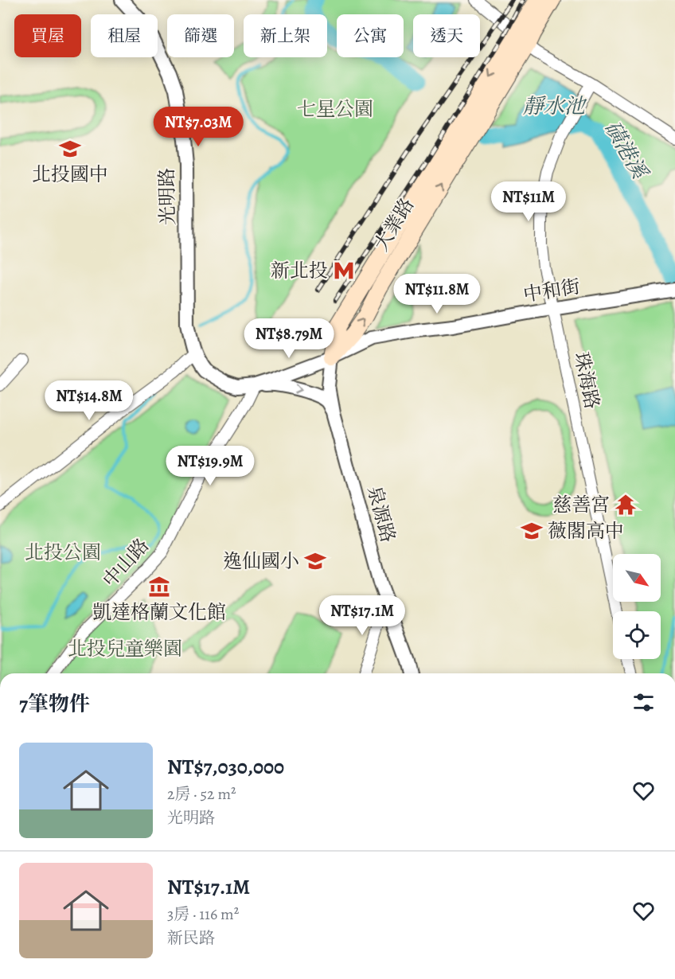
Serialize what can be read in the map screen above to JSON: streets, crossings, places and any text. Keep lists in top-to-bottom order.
{
  "streets": {
    "main road": ["大業路"],
    "street": [
      "光明路",
      "中和街",
      "珠海路",
      "泉源路",
      "中山路"
    ]
  },
  "crossings": [
    ["大業路", "中和街"],
    ["大業路", "泉源路"],
    ["中和街", "珠海路"],
    ["中和街", "泉源路"]
  ],
  "water": ["靜水池", "磺港溪"],
  "parks": ["七星公園", "北投公園", "北投兒童樂園"],
  "places": {
    "school or university": ["北投國中", "薇閣高中", "逸仙國小"],
    "metro station": ["新北投"],
    "temple": ["慈善宮"],
    "museum": ["凱達格蘭文化館"]
  },
  "north": "bottom right",
  "page": {
    "chip": [
      "買屋",
      "租屋",
      "篩選",
      "新上架",
      "公寓",
      "透天"
    ],
    "price": [
      "NT$7.03M",
      "NT$11M",
      "NT$11.8M",
      "NT$8.79M",
      "NT$14.8M",
      "NT$19.9M",
      "NT$17.1M"
    ],
    "heading": "7筆物件",
    "list": [
      {
        "name": "NT$7,030,000",
        "note": "2房 · 52 m² · 光明路"
      },
      {
        "name": "NT$17.1M",
        "note": "3房 · 116 m² · 新民路"
      }
    ]
  }
}
